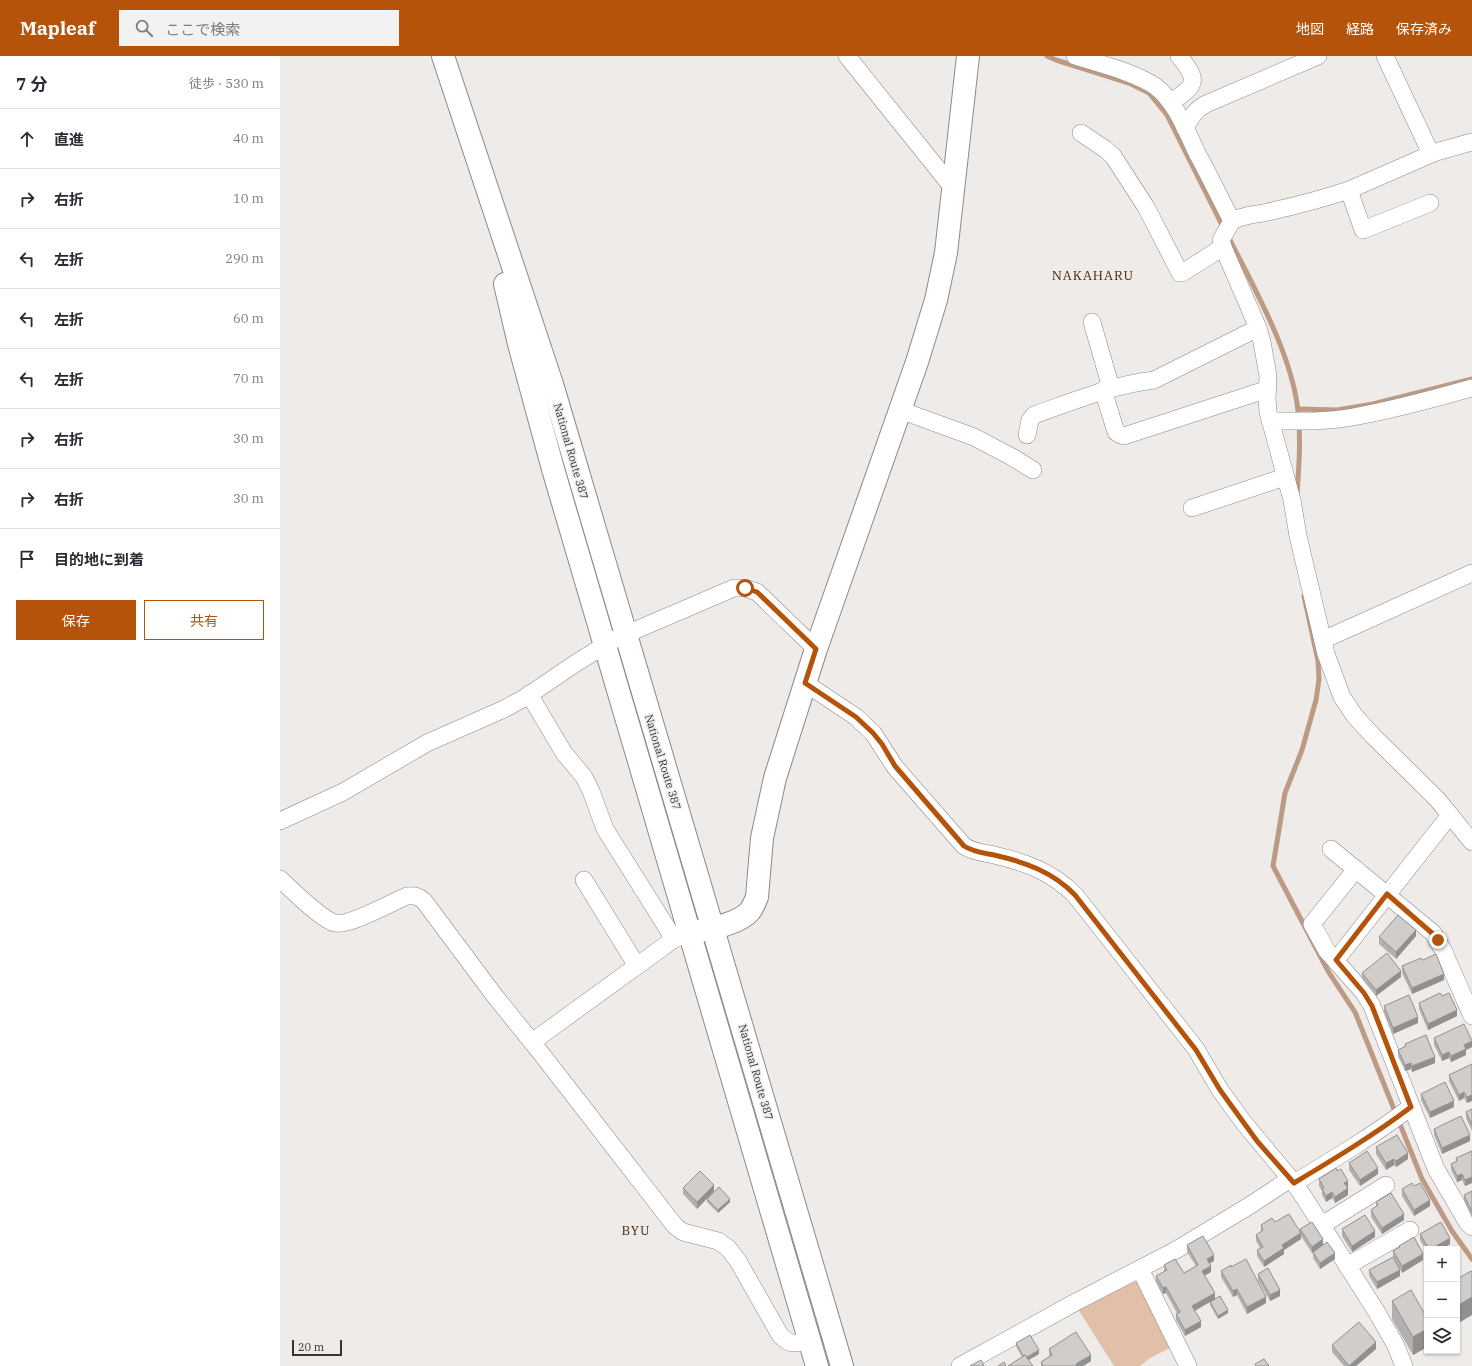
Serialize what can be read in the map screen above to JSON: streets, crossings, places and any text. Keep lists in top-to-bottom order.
{
  "streets": {
    "main road": ["National Route 387"]
  },
  "districts": ["NAKAHARU", "BYU"],
  "scale_bar": "20 m",
  "page": {
    "header": "Mapleaf",
    "search": "ここで検索",
    "nav": ["地図", "経路", "保存済み"],
    "heading": ["7 分", "徒歩 · 530 m"],
    "list": [
      ["直進", "40 m"],
      ["右折", "10 m"],
      ["左折", "290 m"],
      ["左折", "60 m"],
      ["左折", "70 m"],
      ["右折", "30 m"],
      ["右折", "30 m"],
      "目的地に到着"
    ],
    "buttons": ["保存", "共有"],
    "map_buttons": ["+", "−"],
    "scale": "20 m"
  }
}
